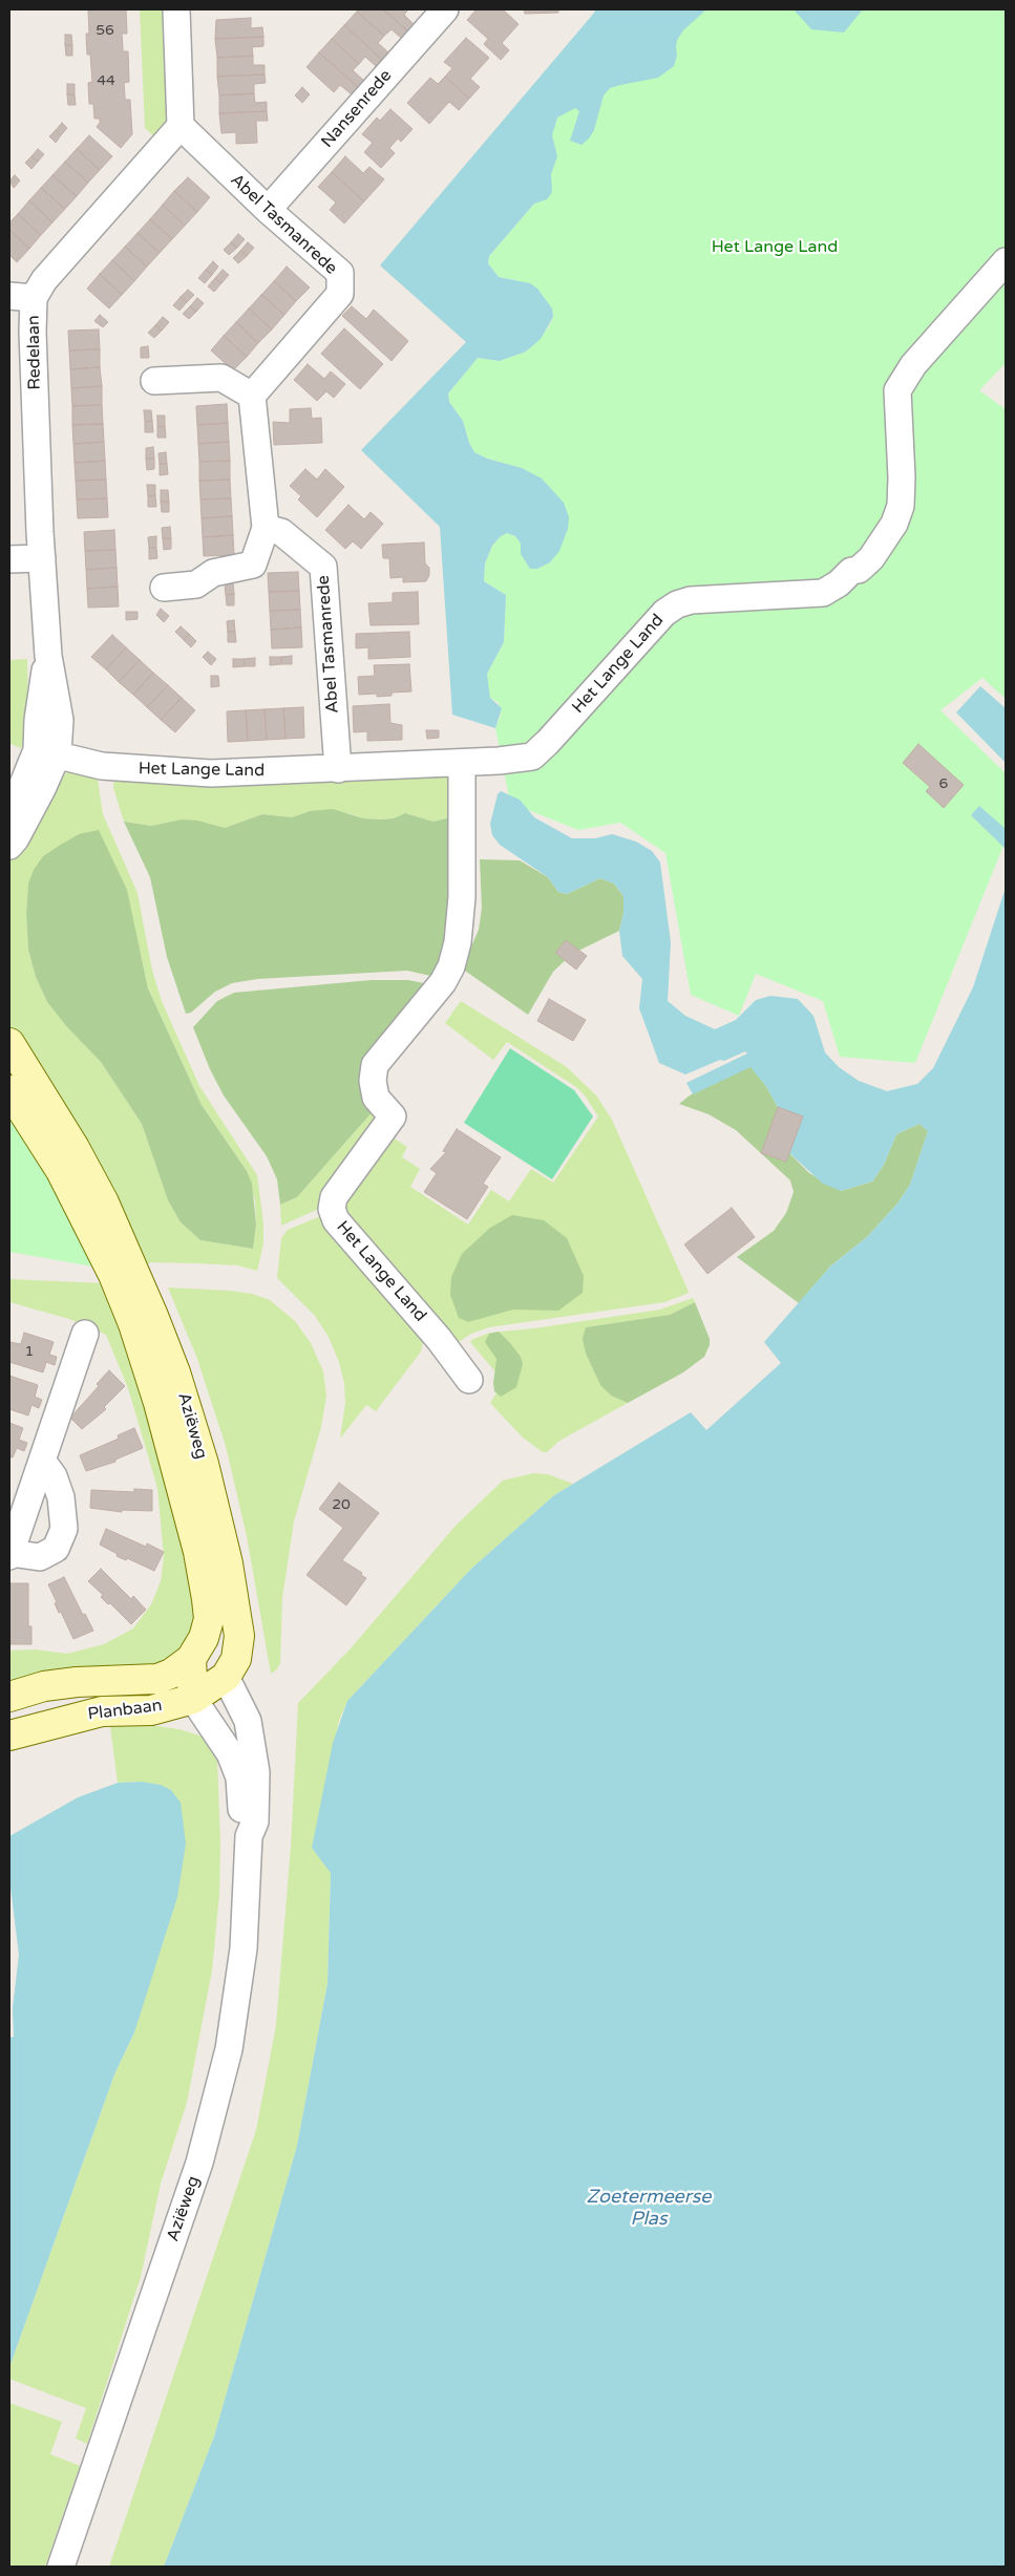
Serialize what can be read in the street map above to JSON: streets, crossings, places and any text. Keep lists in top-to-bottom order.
{
  "streets": {
    "street": [
      "Nansenrede",
      "Abel Tasmanrede",
      "Redelaan",
      "Het Lange Land",
      "Aziëweg",
      "Planbaan"
    ]
  },
  "crossings": [
    ["Nansenrede", "Abel Tasmanrede"],
    ["Abel Tasmanrede", "Redelaan"],
    ["Abel Tasmanrede", "Het Lange Land"],
    ["Redelaan", "Het Lange Land"],
    ["Aziëweg", "Planbaan"]
  ],
  "water": ["Zoetermeerse Plas"],
  "parks": ["Het Lange Land"],
  "house_numbers": [
    "56",
    "44",
    "6",
    "1",
    "20"
  ]
}
